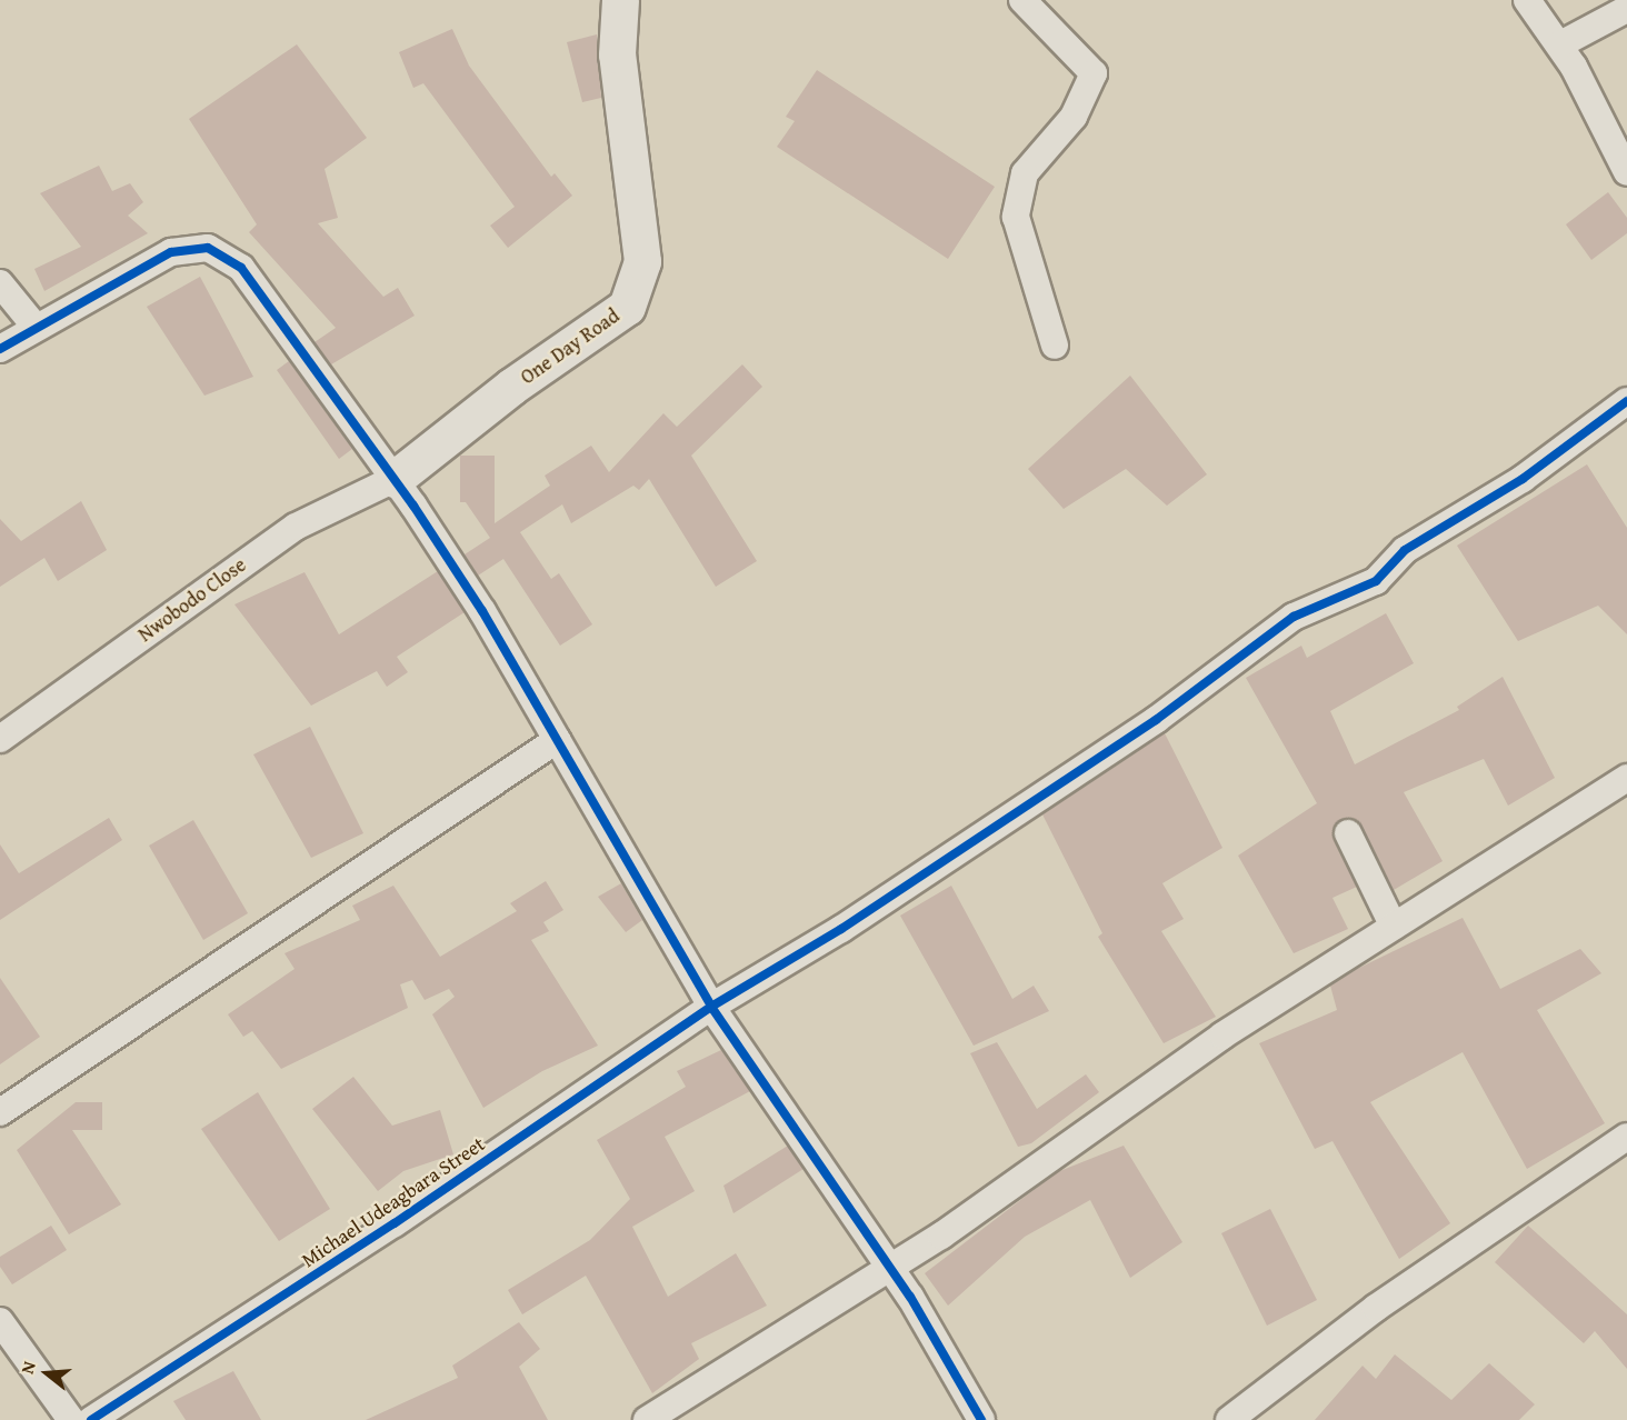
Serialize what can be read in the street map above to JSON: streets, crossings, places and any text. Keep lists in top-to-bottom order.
{
  "streets": {
    "main road": ["One Day Road"],
    "street": ["Nwobodo Close", "Michael Udeagbara Street"]
  },
  "crossings": [
    ["One Day Road", "Nwobodo Close"]
  ],
  "north": "left"
}
